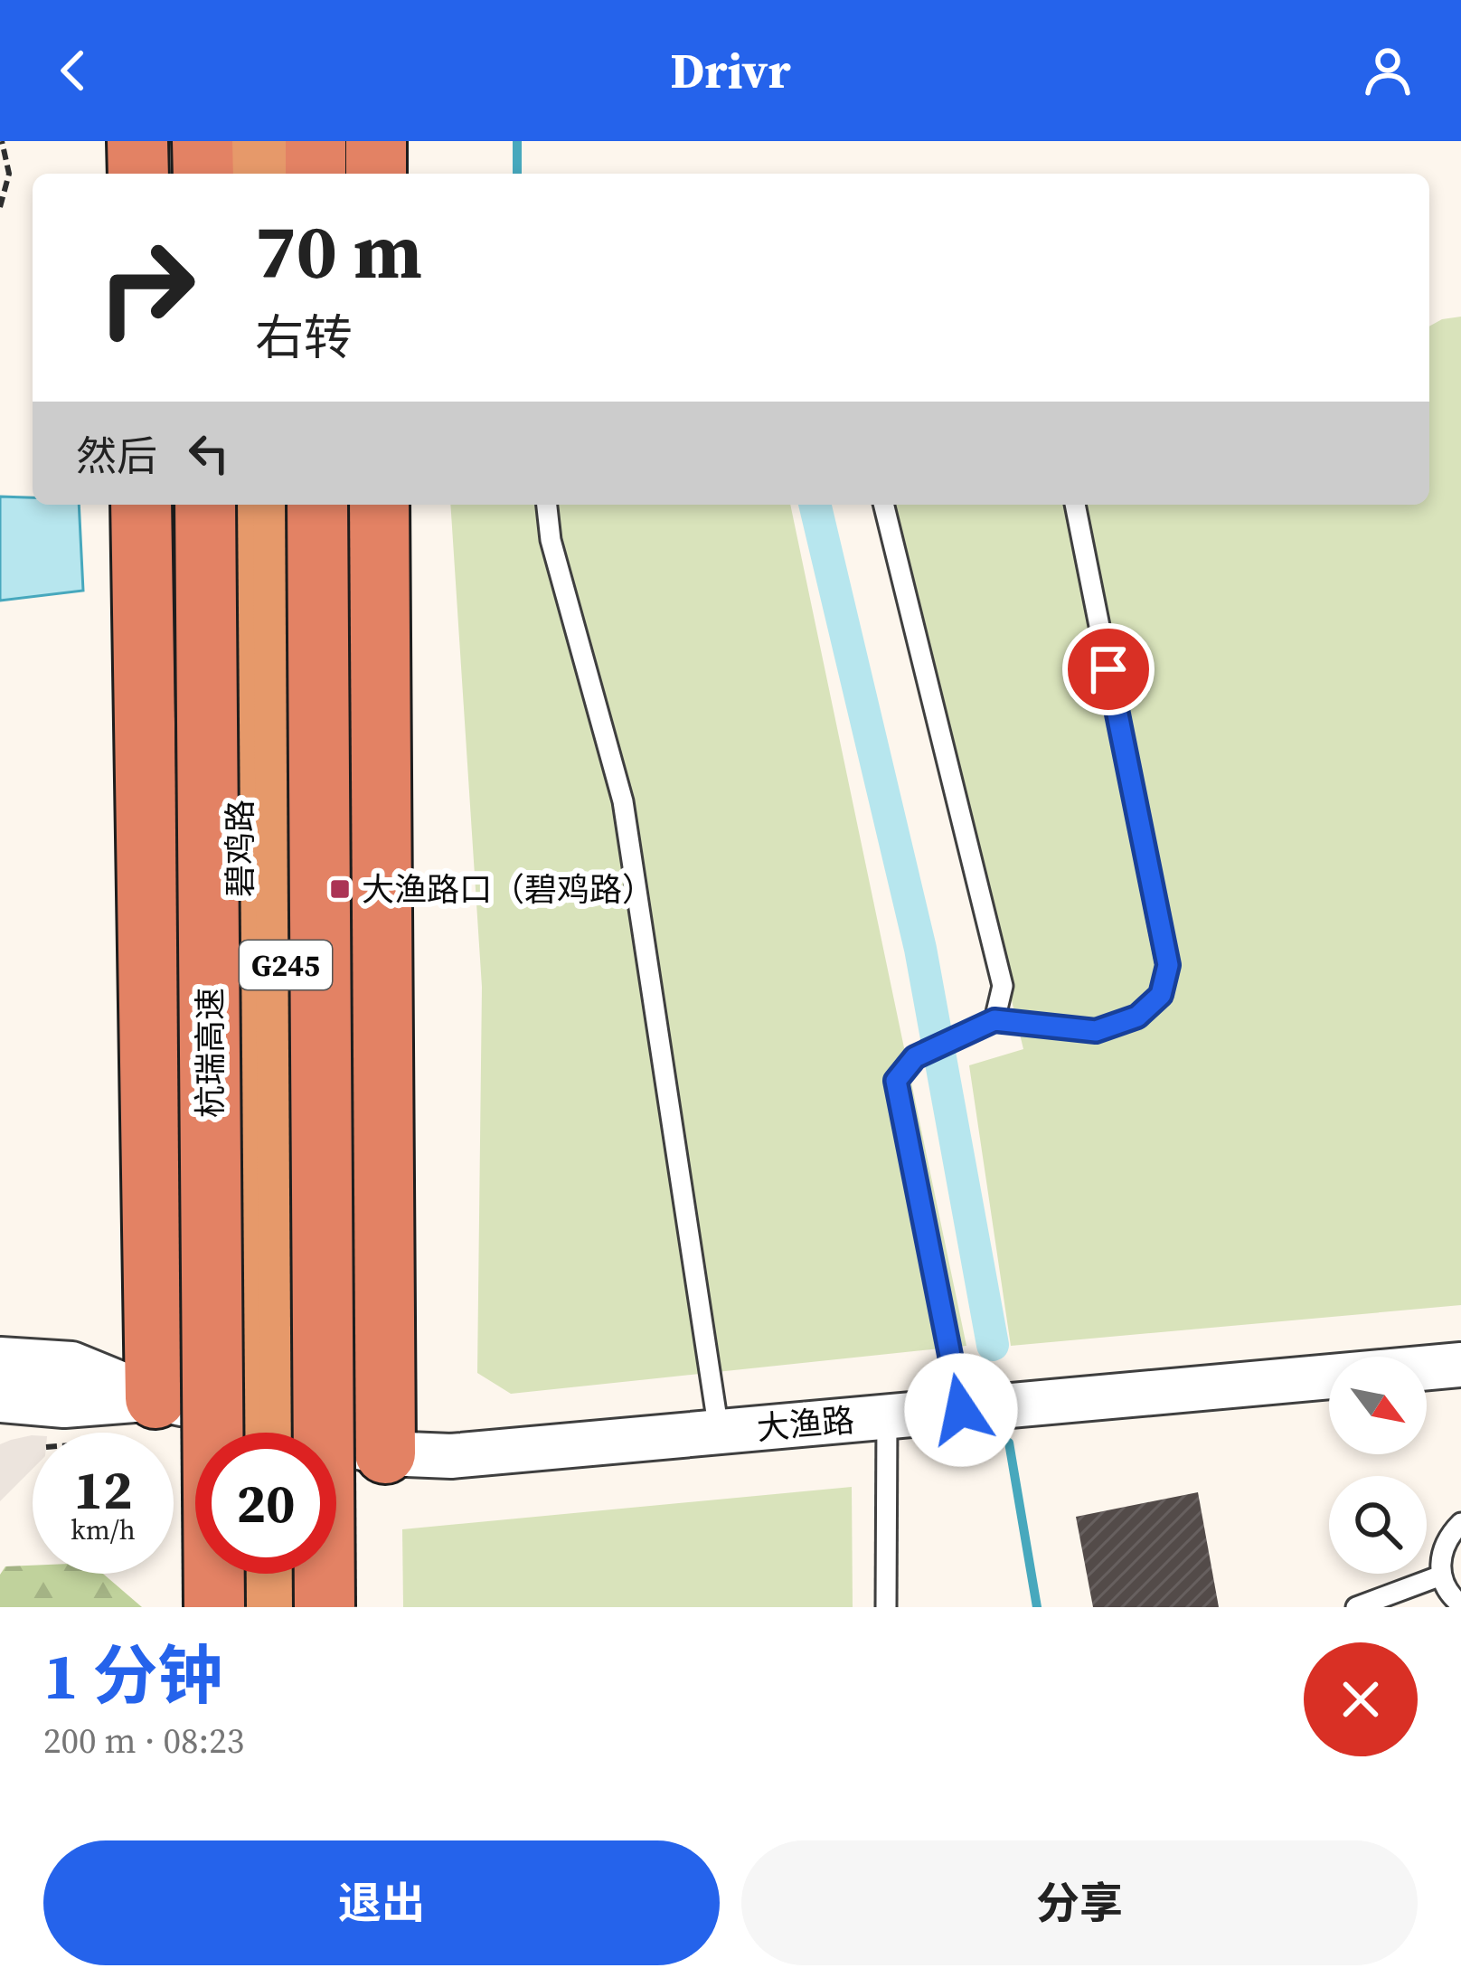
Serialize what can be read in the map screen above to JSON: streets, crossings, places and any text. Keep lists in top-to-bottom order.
{
  "streets": {
    "highway": ["碧鸡路", "G245", "杭瑞高速"],
    "street": ["大渔路"]
  },
  "places": {
    "transit": ["大渔路口（碧鸡路）"]
  },
  "north": "bottom right",
  "page": {
    "header": "Drivr",
    "turn": ["70 m", "右转"],
    "then": "然后",
    "speed": "12 km/h",
    "limit": "20",
    "heading": ["1 分钟", "200 m · 08:23"],
    "buttons": ["退出", "分享"]
  }
}
